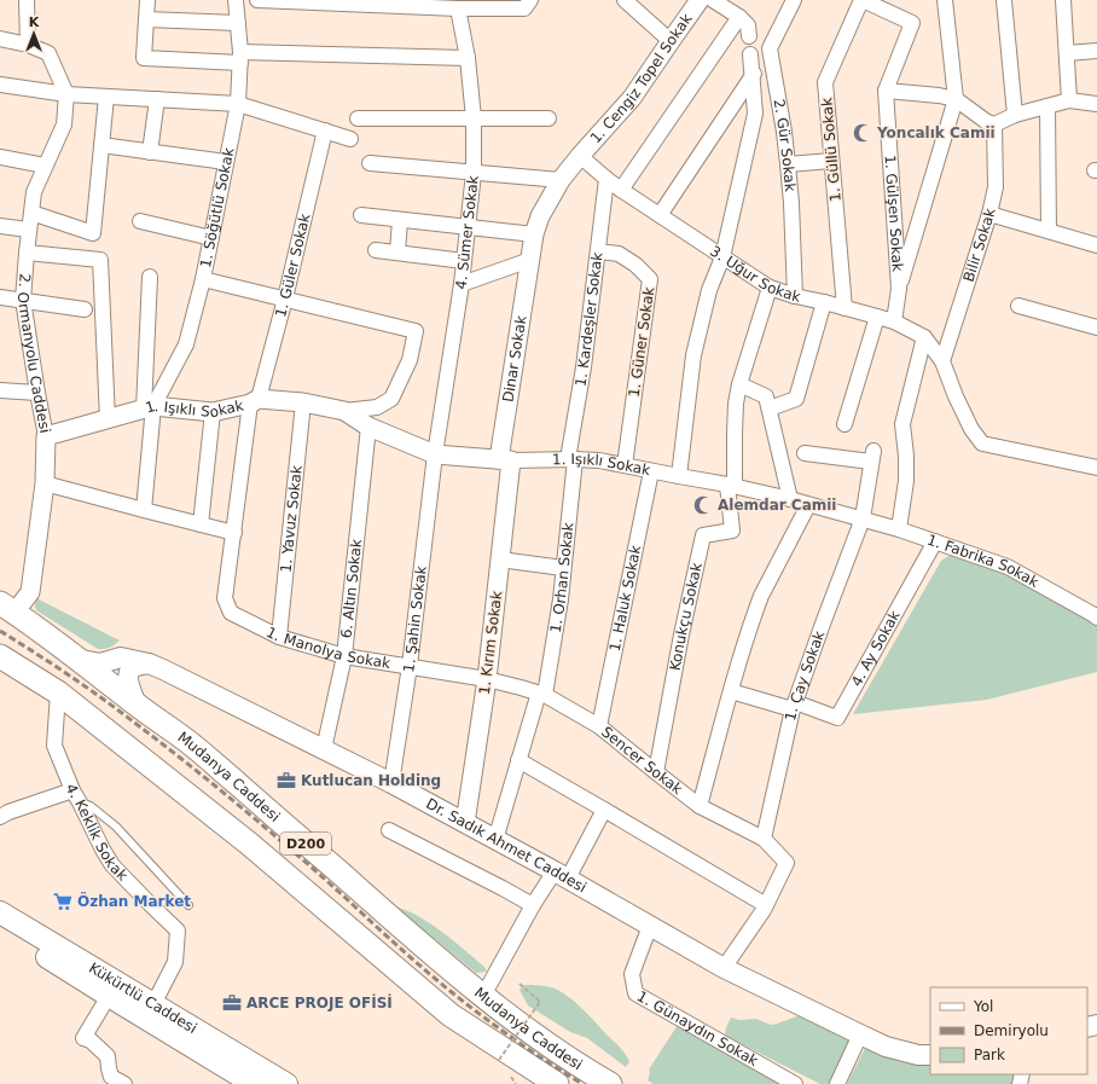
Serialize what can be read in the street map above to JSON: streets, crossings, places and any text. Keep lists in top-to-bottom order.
{
  "streets": {
    "highway": ["Mudanya Caddesi", "D200"],
    "main road": ["Dr. Sadık Ahmet Caddesi", "Kükürtlü Caddesi"],
    "street": [
      "1. Cengiz Topel Sokak",
      "2. Gür Sokak",
      "1. Güllü Sokak",
      "1. Söğütlü Sokak",
      "1. Gülşen Sokak",
      "4. Sümer Sokak",
      "Bilir Sokak",
      "1. Güler Sokak",
      "3. Uğur Sokak",
      "1. Kardeşler Sokak",
      "1. Güner Sokak",
      "2. Ormanyolu Caddesi",
      "Dinar Sokak",
      "1. Işıklı Sokak",
      "1. Yavuz Sokak",
      "1. Fabrika Sokak",
      "1. Orhan Sokak",
      "6. Altın Sokak",
      "1. Haluk Sokak",
      "Konukçu Sokak",
      "1. Şahin Sokak",
      "1. Kırım Sokak",
      "1. Manolya Sokak",
      "4. Ay Sokak",
      "1. Çay Sokak",
      "Sencer Sokak",
      "4. Keklik Sokak",
      "1. Günaydın Sokak"
    ]
  },
  "crossings": [
    ["1. Cengiz Topel Sokak", "3. Uğur Sokak"],
    ["1. Cengiz Topel Sokak", "Dinar Sokak"],
    ["2. Gür Sokak", "3. Uğur Sokak"],
    ["1. Güllü Sokak", "3. Uğur Sokak"],
    ["1. Söğütlü Sokak", "1. Işıklı Sokak"],
    ["1. Gülşen Sokak", "3. Uğur Sokak"],
    ["4. Sümer Sokak", "1. Işıklı Sokak"],
    ["4. Sümer Sokak", "1. Şahin Sokak"],
    ["Bilir Sokak", "3. Uğur Sokak"],
    ["1. Güler Sokak", "1. Işıklı Sokak"],
    ["1. Güler Sokak", "1. Manolya Sokak"],
    ["3. Uğur Sokak", "1. Kardeşler Sokak"],
    ["3. Uğur Sokak", "Dinar Sokak"],
    ["1. Kardeşler Sokak", "1. Güner Sokak"],
    ["1. Kardeşler Sokak", "1. Işıklı Sokak"],
    ["1. Kardeşler Sokak", "1. Orhan Sokak"],
    ["1. Güner Sokak", "1. Işıklı Sokak"],
    ["2. Ormanyolu Caddesi", "1. Işıklı Sokak"],
    ["2. Ormanyolu Caddesi", "Mudanya Caddesi"],
    ["Dinar Sokak", "1. Işıklı Sokak"],
    ["Dinar Sokak", "1. Kırım Sokak"],
    ["1. Işıklı Sokak", "1. Yavuz Sokak"],
    ["1. Işıklı Sokak", "1. Fabrika Sokak"],
    ["1. Işıklı Sokak", "1. Orhan Sokak"],
    ["1. Işıklı Sokak", "6. Altın Sokak"],
    ["1. Işıklı Sokak", "1. Haluk Sokak"],
    ["1. Işıklı Sokak", "Konukçu Sokak"],
    ["1. Işıklı Sokak", "1. Şahin Sokak"],
    ["1. Işıklı Sokak", "1. Kırım Sokak"],
    ["1. Işıklı Sokak", "1. Çay Sokak"],
    ["1. Yavuz Sokak", "1. Manolya Sokak"],
    ["1. Fabrika Sokak", "4. Ay Sokak"],
    ["1. Fabrika Sokak", "1. Çay Sokak"],
    ["1. Orhan Sokak", "Sencer Sokak"],
    ["1. Orhan Sokak", "Dr. Sadık Ahmet Caddesi"],
    ["6. Altın Sokak", "1. Manolya Sokak"],
    ["6. Altın Sokak", "Dr. Sadık Ahmet Caddesi"],
    ["1. Haluk Sokak", "Sencer Sokak"],
    ["Konukçu Sokak", "Sencer Sokak"],
    ["1. Şahin Sokak", "1. Manolya Sokak"],
    ["1. Şahin Sokak", "Dr. Sadık Ahmet Caddesi"],
    ["1. Kırım Sokak", "1. Manolya Sokak"],
    ["1. Kırım Sokak", "Sencer Sokak"],
    ["1. Kırım Sokak", "Dr. Sadık Ahmet Caddesi"],
    ["1. Manolya Sokak", "Sencer Sokak"],
    ["4. Ay Sokak", "1. Çay Sokak"],
    ["1. Çay Sokak", "Sencer Sokak"],
    ["Mudanya Caddesi", "4. Keklik Sokak"],
    ["Mudanya Caddesi", "Dr. Sadık Ahmet Caddesi"],
    ["4. Keklik Sokak", "Kükürtlü Caddesi"],
    ["Dr. Sadık Ahmet Caddesi", "1. Günaydın Sokak"]
  ],
  "places": {
    "mosque": ["Yoncalık Camii", "Alemdar Camii"],
    "office": ["Kutlucan Holding", "ARCE PROJE OFİSİ"],
    "supermarket": ["Özhan Market"]
  },
  "legend": ["Yol", "Demiryolu", "Park"],
  "north": "top"
}
